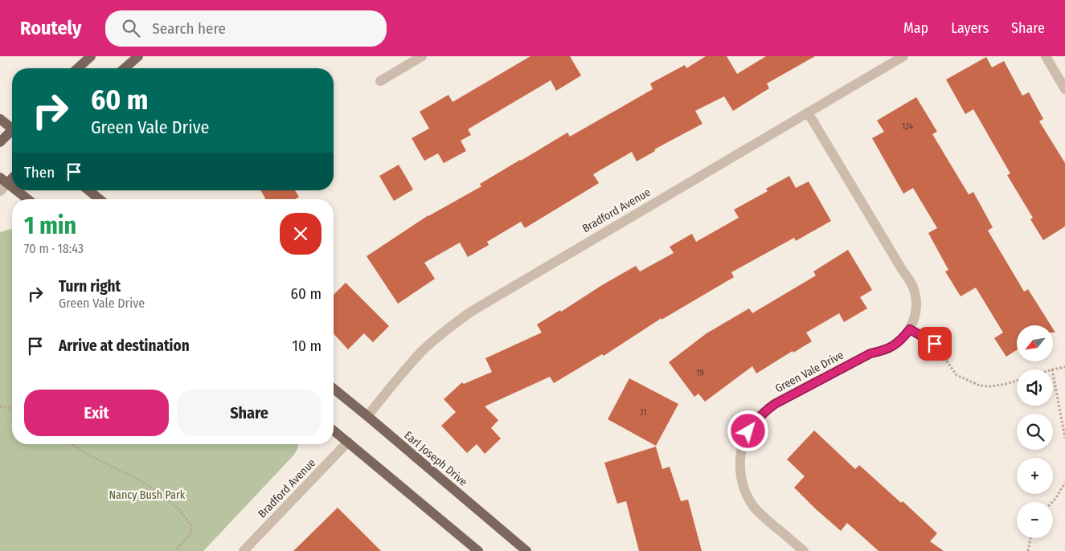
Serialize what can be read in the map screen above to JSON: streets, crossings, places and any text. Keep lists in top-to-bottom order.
{
  "streets": {
    "main road": ["Earl Joseph Drive"],
    "street": ["Bradford Avenue", "Green Vale Drive"]
  },
  "crossings": [
    ["Bradford Avenue", "Green Vale Drive"],
    ["Bradford Avenue", "Earl Joseph Drive"]
  ],
  "parks": ["Nancy Bush Park"],
  "house_numbers": ["124", "19", "31"],
  "north": "bottom left",
  "page": {
    "header": "Routely",
    "search": "Search here",
    "nav": ["Map", "Layers", "Share"],
    "turn": ["60 m", "Green Vale Drive"],
    "then": "Then",
    "heading": ["1 min", "70 m · 18:43"],
    "list": [
      {
        "name": "Turn right",
        "note": "Green Vale Drive",
        "value": "60 m"
      },
      {
        "name": "Arrive at destination",
        "value": "10 m"
      }
    ],
    "map_buttons": ["+", "−"],
    "buttons": ["Exit", "Share"]
  }
}
